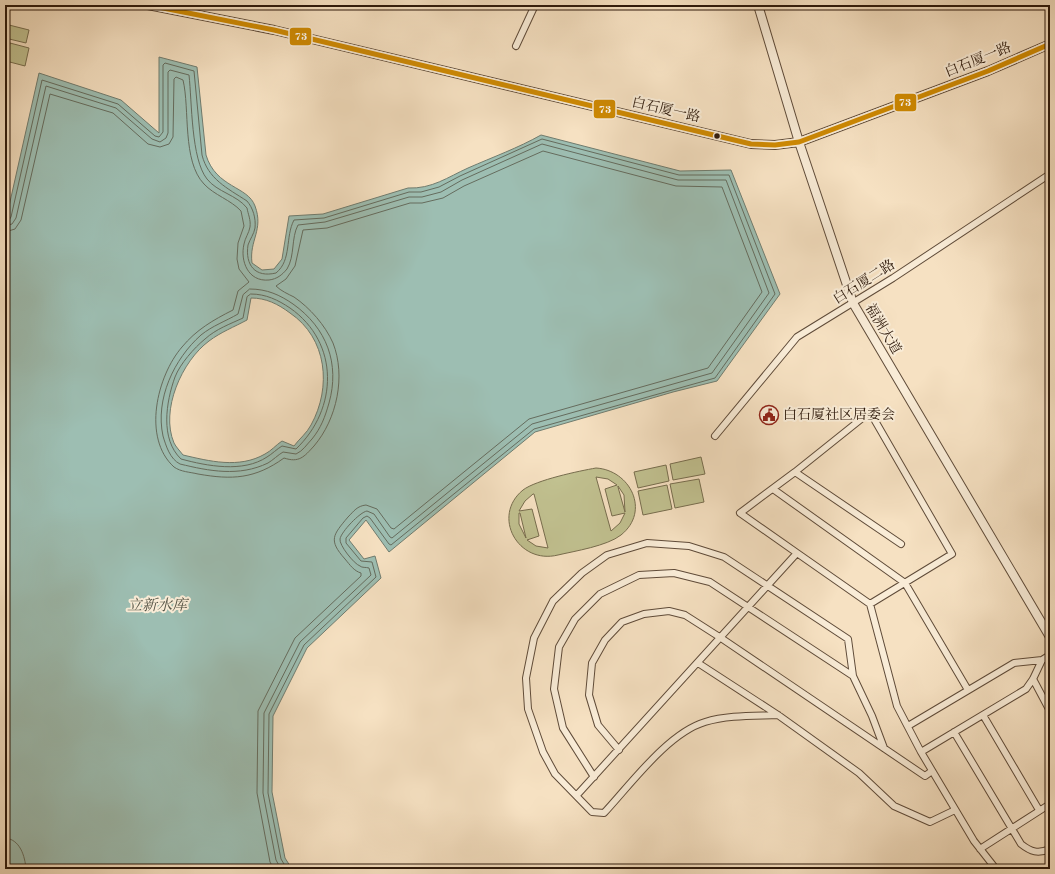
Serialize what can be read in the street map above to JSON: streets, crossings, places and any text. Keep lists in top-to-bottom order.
{
  "streets": {
    "street": ["白石厦一路", "白石厦二路", "福洲大道"]
  },
  "crossings": [
    ["白石厦一路", "福洲大道"],
    ["白石厦二路", "福洲大道"]
  ],
  "water": ["立新水库"],
  "places": {
    "public building": ["白石厦社区居委会"]
  },
  "lines": ["transit line 73"]
}
